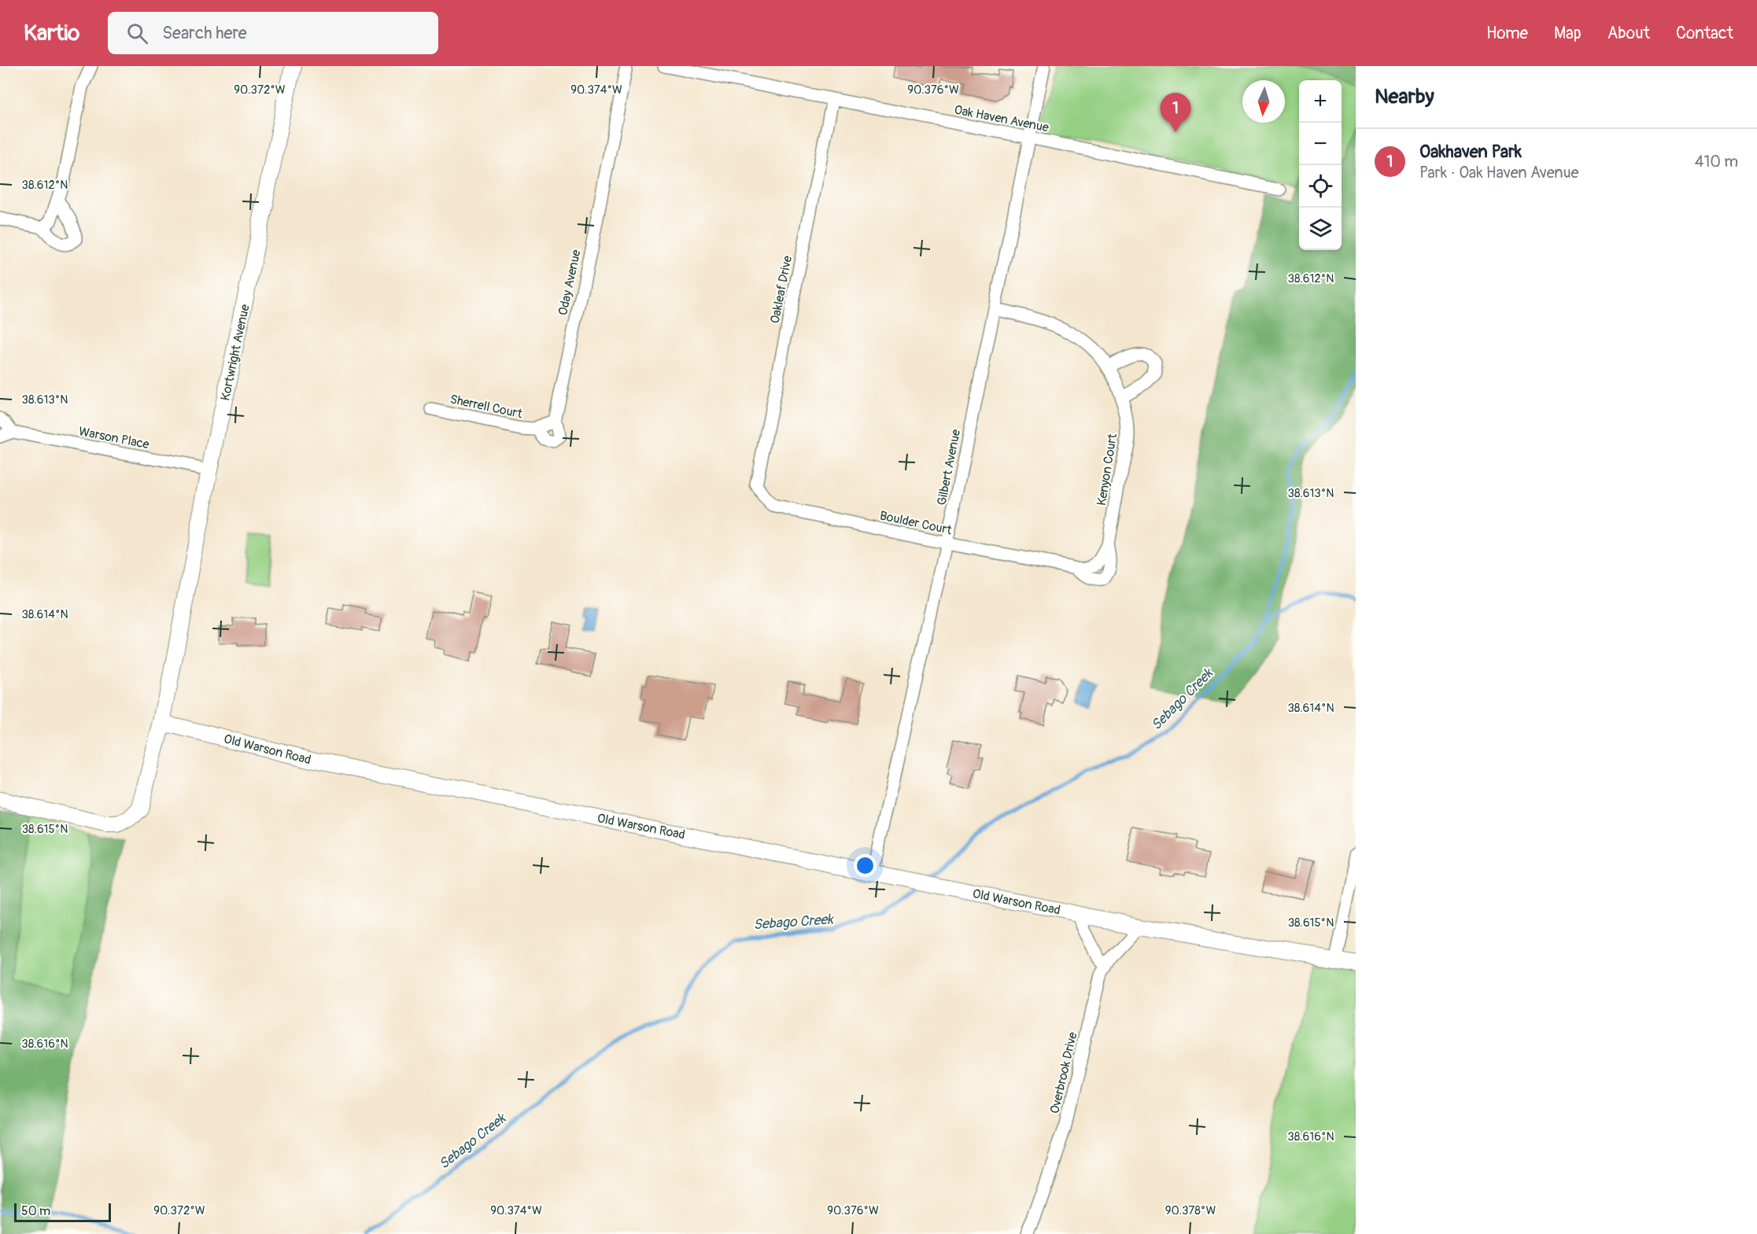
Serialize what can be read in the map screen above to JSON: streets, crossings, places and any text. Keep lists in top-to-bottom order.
{
  "streets": {
    "street": [
      "Oak Haven Avenue",
      "Oday Avenue",
      "Oakleaf Drive",
      "Kortwright Avenue",
      "Sherrell Court",
      "Warson Place",
      "Gilbert Avenue",
      "Kenyon Court",
      "Boulder Court",
      "Old Warson Road",
      "Overbrook Drive"
    ]
  },
  "crossings": [
    ["Oak Haven Avenue", "Oakleaf Drive"],
    ["Oak Haven Avenue", "Gilbert Avenue"],
    ["Oday Avenue", "Sherrell Court"],
    ["Oakleaf Drive", "Boulder Court"],
    ["Kortwright Avenue", "Warson Place"],
    ["Kortwright Avenue", "Old Warson Road"],
    ["Gilbert Avenue", "Kenyon Court"],
    ["Gilbert Avenue", "Boulder Court"],
    ["Gilbert Avenue", "Old Warson Road"],
    ["Kenyon Court", "Boulder Court"],
    ["Old Warson Road", "Overbrook Drive"]
  ],
  "water": ["Sebago Creek"],
  "scale_bar": "50 m",
  "north": "bottom",
  "page": {
    "header": "Kartio",
    "search": "Search here",
    "nav": [
      "Home",
      "Map",
      "About",
      "Contact"
    ],
    "heading": "Nearby",
    "map_buttons": ["+", "−"],
    "pins": "1",
    "list": [
      {
        "mark": "1",
        "name": "Oakhaven Park",
        "note": "Park · Oak Haven Avenue",
        "value": "410 m"
      }
    ],
    "scale": "50 m"
  },
  "coordinates": [
    "90.372°W",
    "90.374°W",
    "90.376°W",
    "38.612°N",
    "38.613°N",
    "38.614°N",
    "38.615°N",
    "38.616°N",
    "90.378°W"
  ]
}
